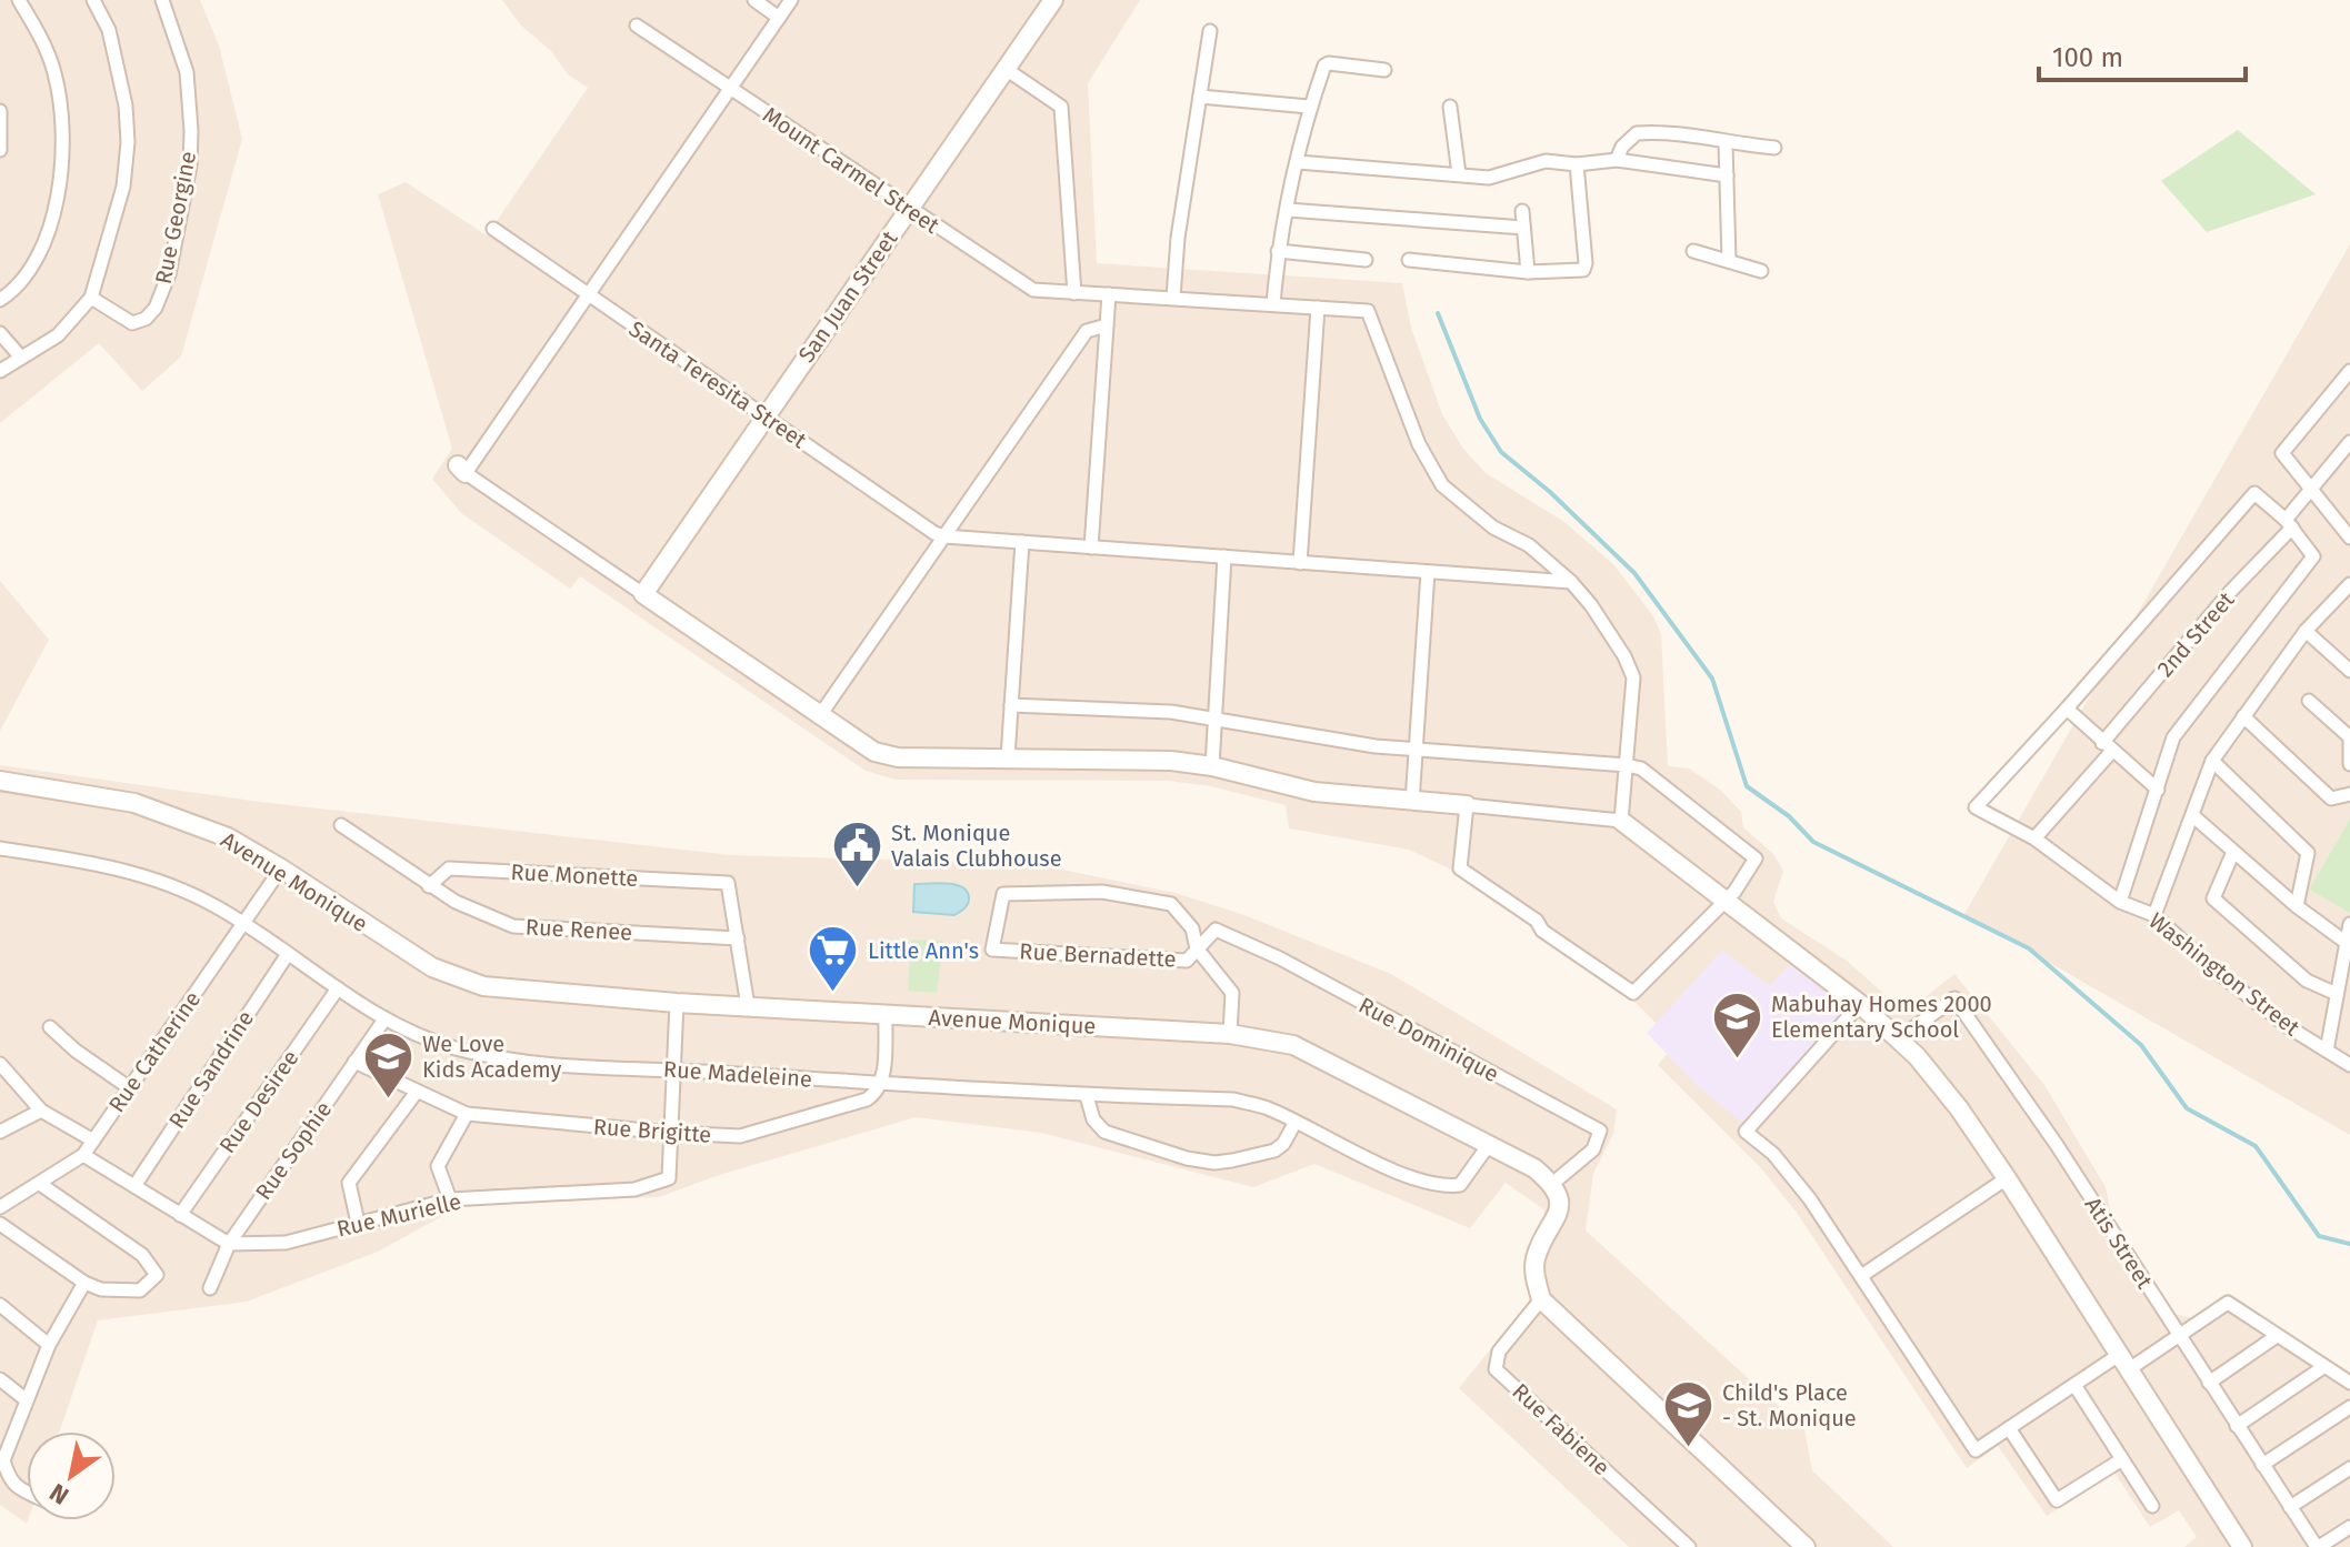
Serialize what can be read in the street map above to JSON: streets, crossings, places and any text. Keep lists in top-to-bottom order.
{
  "streets": {
    "street": [
      "Mount Carmel Street",
      "Rue Georgine",
      "San Juan Street",
      "Santa Teresita Street",
      "2nd Street",
      "Rue Monette",
      "Avenue Monique",
      "Rue Renee",
      "Rue Bernadette",
      "Washington Street",
      "Rue Dominique",
      "Rue Catherine",
      "Rue Sandrine",
      "Rue Madeleine",
      "Rue Desiree",
      "Rue Brigitte",
      "Rue Sophie",
      "Rue Murielle",
      "Atis Street",
      "Rue Fabiene"
    ]
  },
  "crossings": [
    ["Mount Carmel Street", "San Juan Street"],
    ["San Juan Street", "Santa Teresita Street"],
    ["2nd Street", "Washington Street"],
    ["Rue Monette", "Rue Renee"],
    ["Avenue Monique", "Rue Dominique"],
    ["Avenue Monique", "Rue Catherine"],
    ["Avenue Monique", "Rue Madeleine"],
    ["Avenue Monique", "Rue Murielle"],
    ["Rue Bernadette", "Rue Dominique"],
    ["Rue Catherine", "Rue Madeleine"],
    ["Rue Sandrine", "Rue Madeleine"],
    ["Rue Madeleine", "Rue Desiree"],
    ["Rue Madeleine", "Rue Brigitte"],
    ["Rue Madeleine", "Rue Sophie"],
    ["Rue Madeleine", "Rue Murielle"],
    ["Rue Brigitte", "Rue Sophie"],
    ["Rue Brigitte", "Rue Murielle"],
    ["Rue Sophie", "Rue Murielle"]
  ],
  "places": {
    "public building": ["St. Monique Valais Clubhouse"],
    "supermarket": ["Little Ann's"],
    "school or university": ["Mabuhay Homes 2000 Elementary School", "We Love Kids Academy", "Child's Place - St. Monique"]
  },
  "scale_bar": "100 m",
  "north": "bottom left"
}
